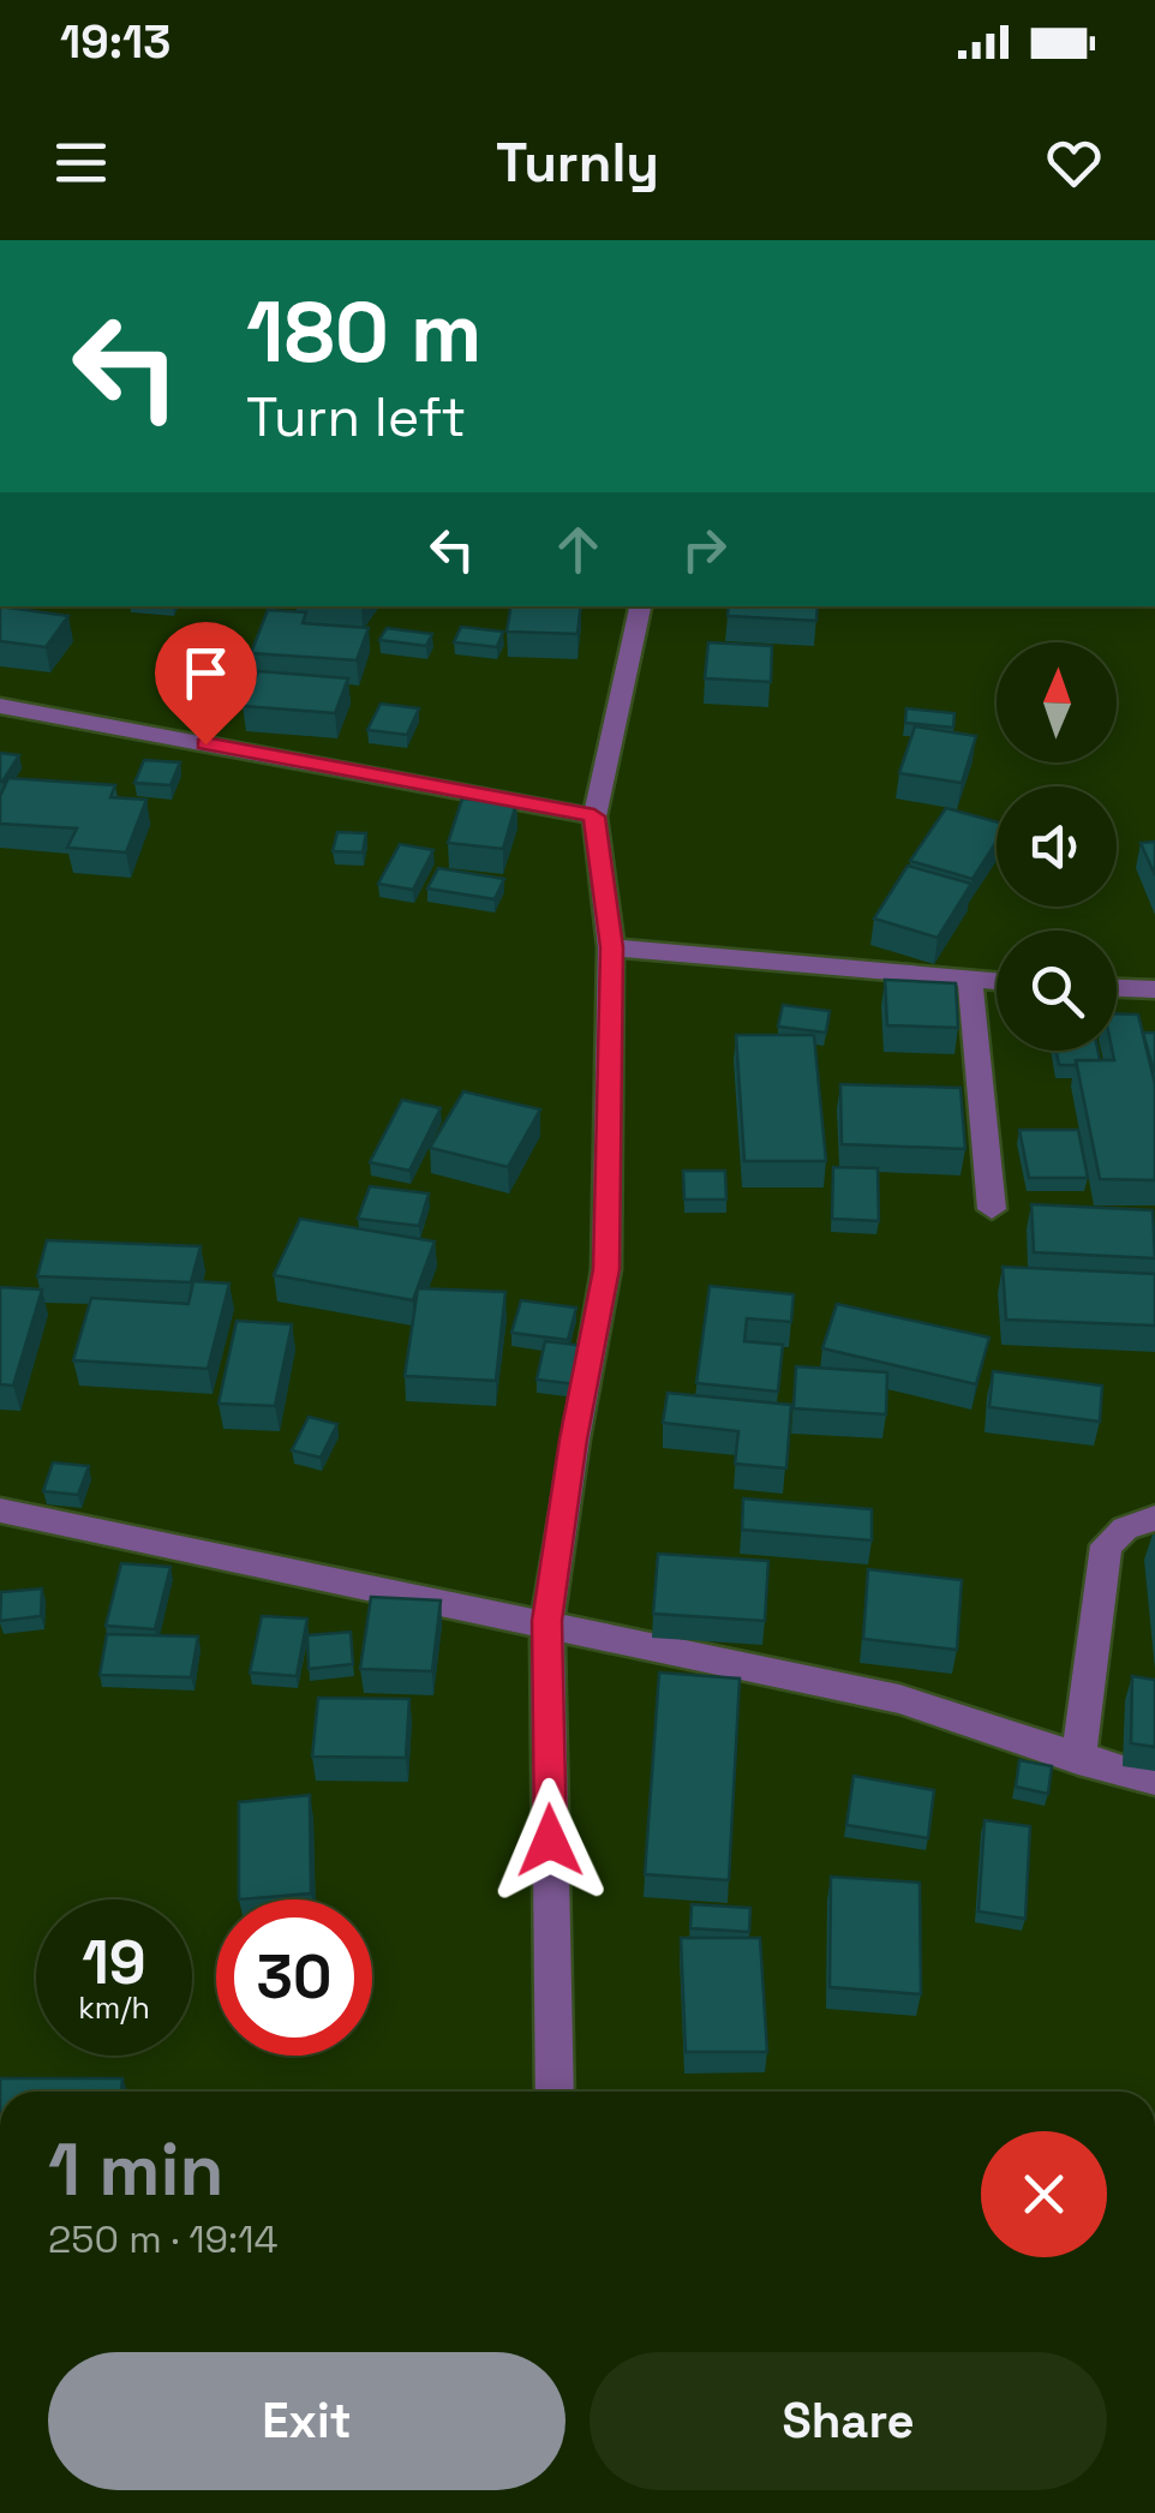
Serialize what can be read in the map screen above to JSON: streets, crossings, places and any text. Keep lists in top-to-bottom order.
{
  "north": "top",
  "page": {
    "status": "19:13",
    "header": "Turnly",
    "turn": ["180 m", "Turn left"],
    "speed": "19 km/h",
    "limit": "30",
    "heading": ["1 min", "250 m · 19:14"],
    "buttons": ["Exit", "Share"]
  }
}
